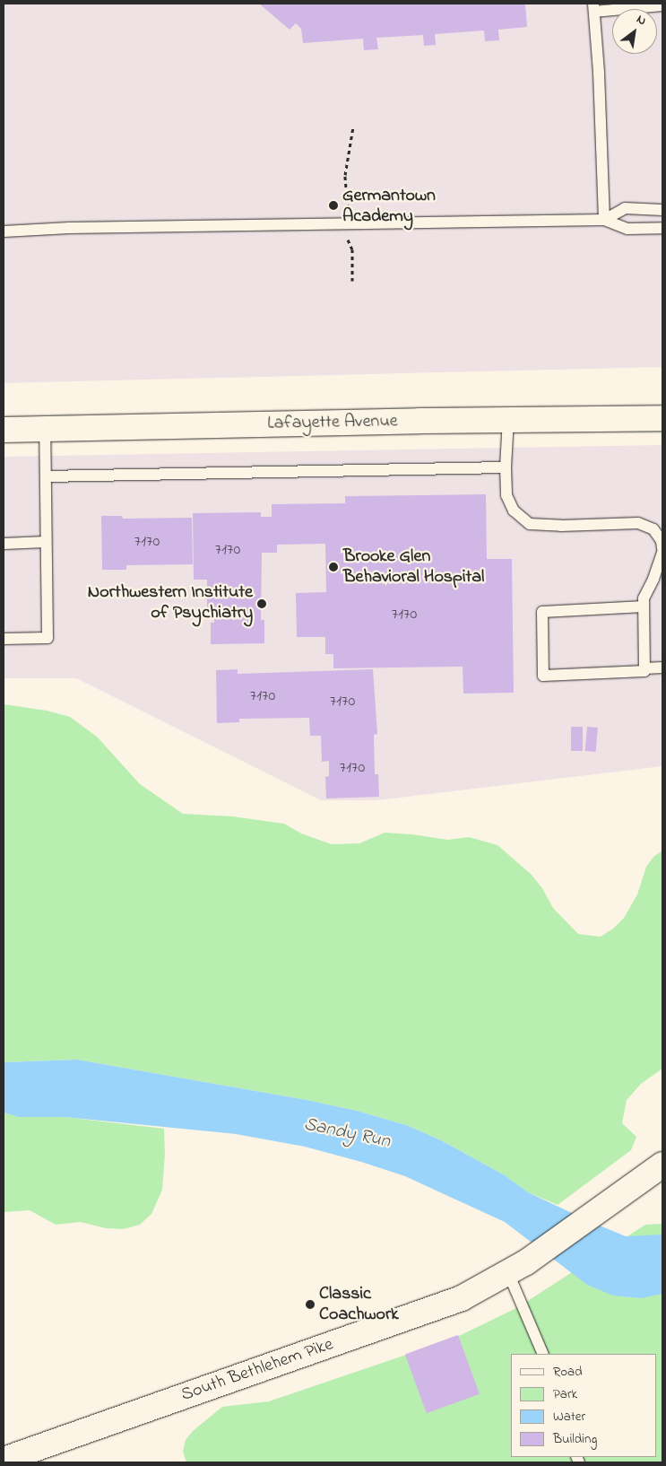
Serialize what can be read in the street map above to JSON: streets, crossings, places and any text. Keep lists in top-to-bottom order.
{
  "streets": {
    "main road": ["Lafayette Avenue", "South Bethlehem Pike"]
  },
  "water": ["Sandy Run"],
  "places": [
    "Germantown Academy",
    "Brooke Glen Behavioral Hospital",
    "Northwestern Institute of Psychiatry",
    "Classic Coachwork"
  ],
  "house_numbers": [
    "7170",
    "7170",
    "7170",
    "7170",
    "7170",
    "7170"
  ],
  "legend": [
    "Road",
    "Park",
    "Water",
    "Building"
  ],
  "north": "top right"
}
